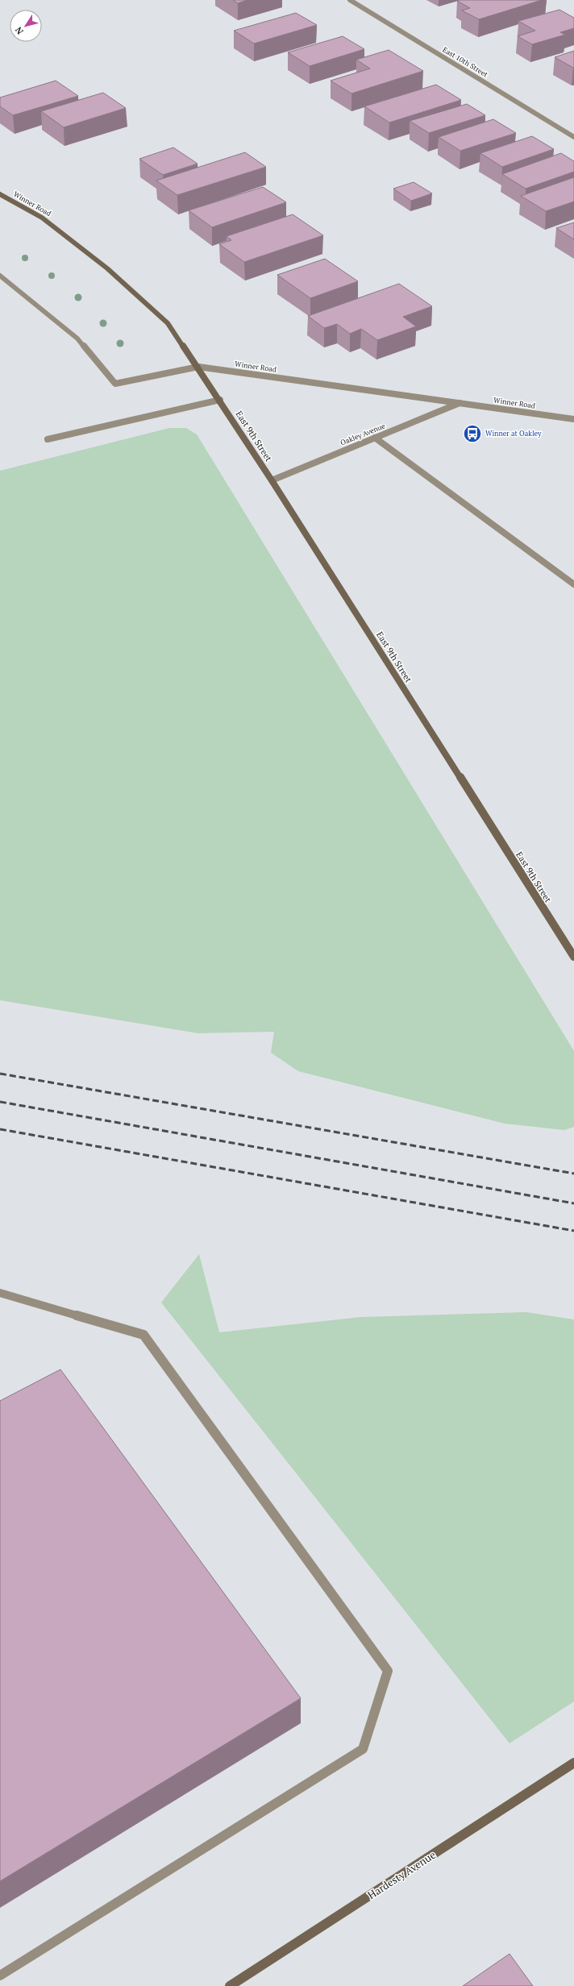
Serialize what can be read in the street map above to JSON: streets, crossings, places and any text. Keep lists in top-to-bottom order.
{
  "streets": {
    "main road": ["Winner Road", "East 9th Street", "Hardesty Avenue"],
    "street": ["East 10th Street", "Oakley Avenue"]
  },
  "crossings": [
    ["Winner Road", "Oakley Avenue"],
    ["Winner Road", "East 9th Street"],
    ["Oakley Avenue", "East 9th Street"]
  ],
  "places": {
    "bus stop": ["Winner at Oakley"]
  },
  "north": "bottom left"
}
